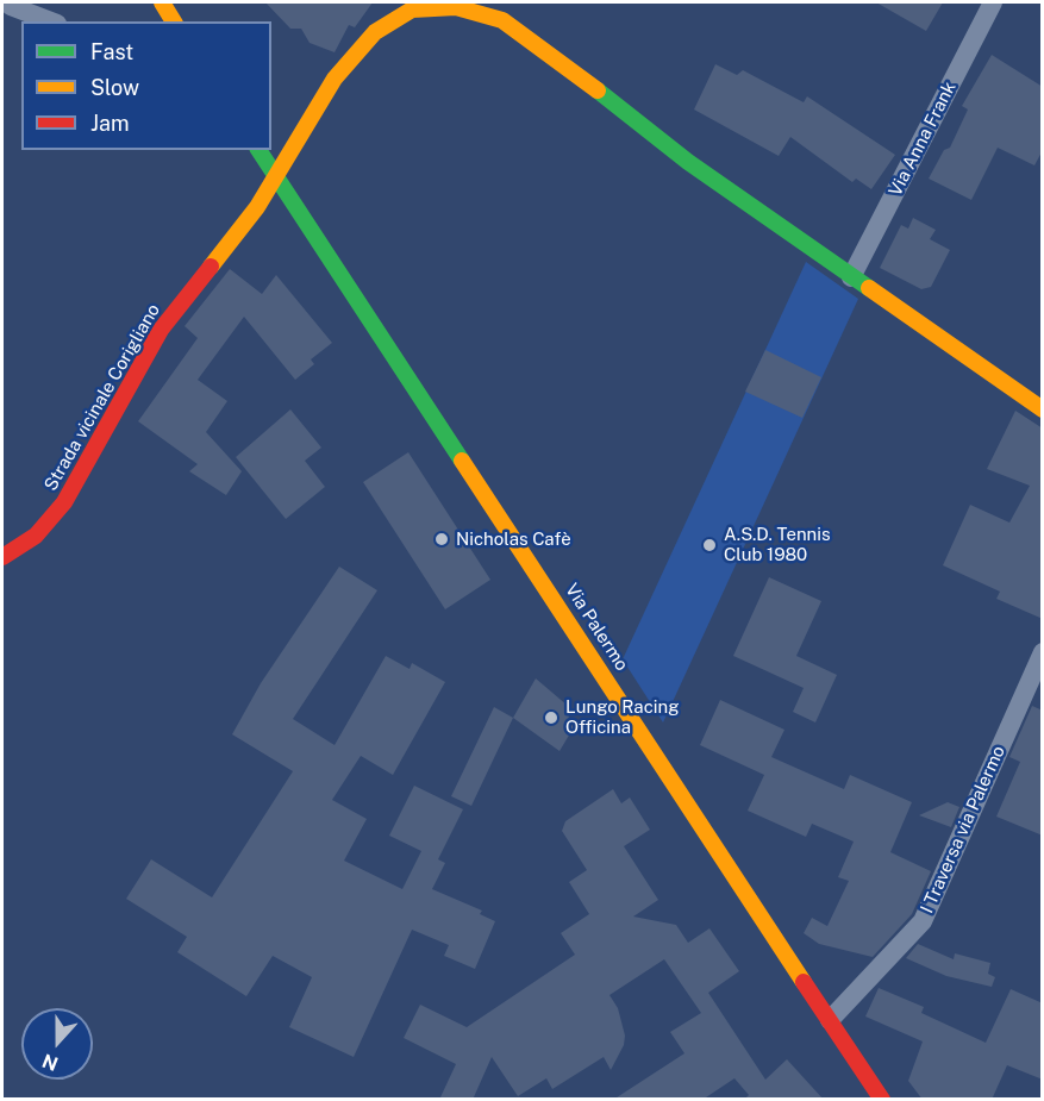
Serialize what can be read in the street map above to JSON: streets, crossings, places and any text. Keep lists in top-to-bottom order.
{
  "streets": {
    "street": [
      "Via Anna Frank",
      "Strada vicinale Corigliano",
      "Via Palermo",
      "I Traversa via Palermo"
    ]
  },
  "crossings": [
    ["Strada vicinale Corigliano", "Via Palermo"],
    ["Via Palermo", "I Traversa via Palermo"]
  ],
  "places": ["Nicholas Cafè", "A.S.D. Tennis Club 1980", "Lungo Racing Officina"],
  "legend": ["Fast", "Slow", "Jam"],
  "north": "bottom"
}
